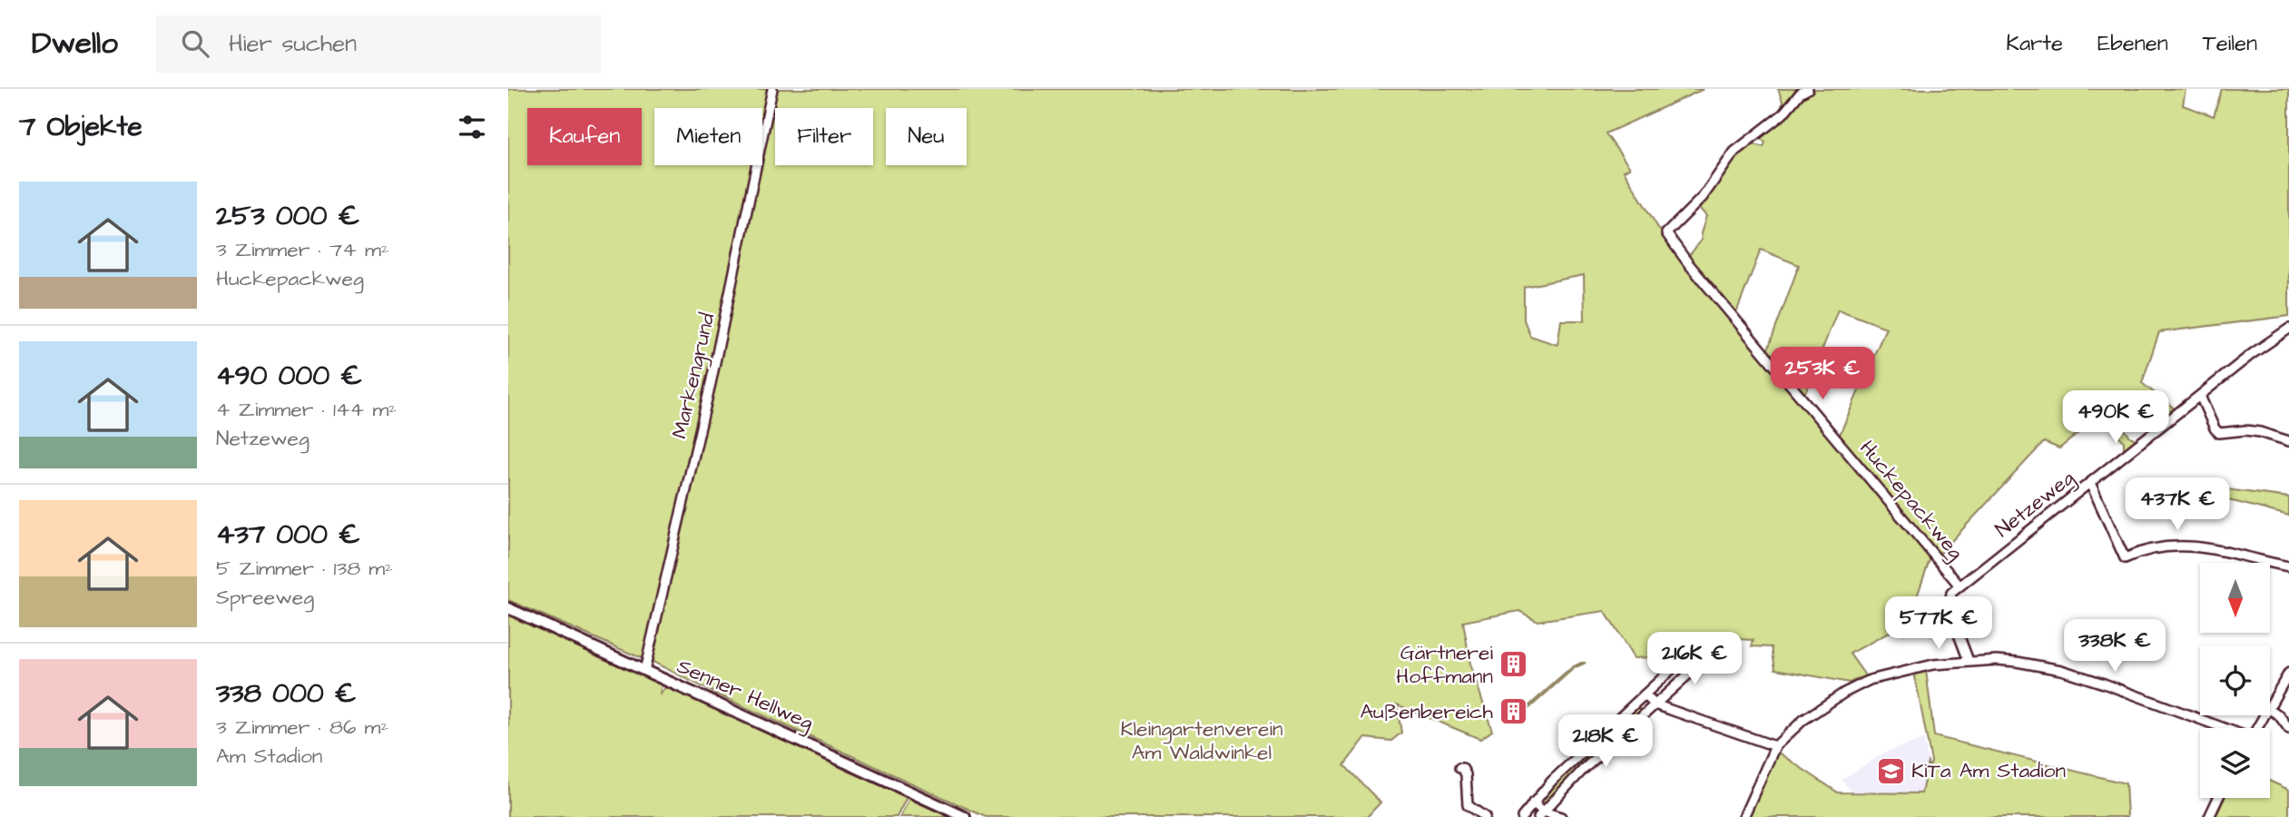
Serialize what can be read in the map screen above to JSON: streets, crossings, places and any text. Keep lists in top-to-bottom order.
{
  "streets": {
    "street": [
      "Markengrund",
      "Huckepackweg",
      "Netzeweg",
      "Senner Hellweg"
    ]
  },
  "crossings": [
    ["Markengrund", "Senner Hellweg"],
    ["Huckepackweg", "Netzeweg"]
  ],
  "parks": ["Kleingartenverein Am Waldwinkel"],
  "places": {
    "building": ["Gärtnerei Hoffmann", "Außenbereich"],
    "school or university": ["KiTa Am Stadion"]
  },
  "north": "bottom",
  "page": {
    "header": "Dwello",
    "search": "Hier suchen",
    "nav": ["Karte", "Ebenen", "Teilen"],
    "heading": "7 Objekte",
    "chip": [
      "Kaufen",
      "Mieten",
      "Filter",
      "Neu"
    ],
    "list": [
      {
        "name": "253 000 €",
        "note": "3 Zimmer · 74 m² · Huckepackweg"
      },
      {
        "name": "490 000 €",
        "note": "4 Zimmer · 144 m² · Netzeweg"
      },
      {
        "name": "437 000 €",
        "note": "5 Zimmer · 138 m² · Spreeweg"
      },
      {
        "name": "338 000 €",
        "note": "3 Zimmer · 86 m² · Am Stadion"
      }
    ],
    "price": [
      "253K €",
      "490K €",
      "437K €",
      "577K €",
      "338K €",
      "216K €",
      "218K €"
    ]
  }
}
